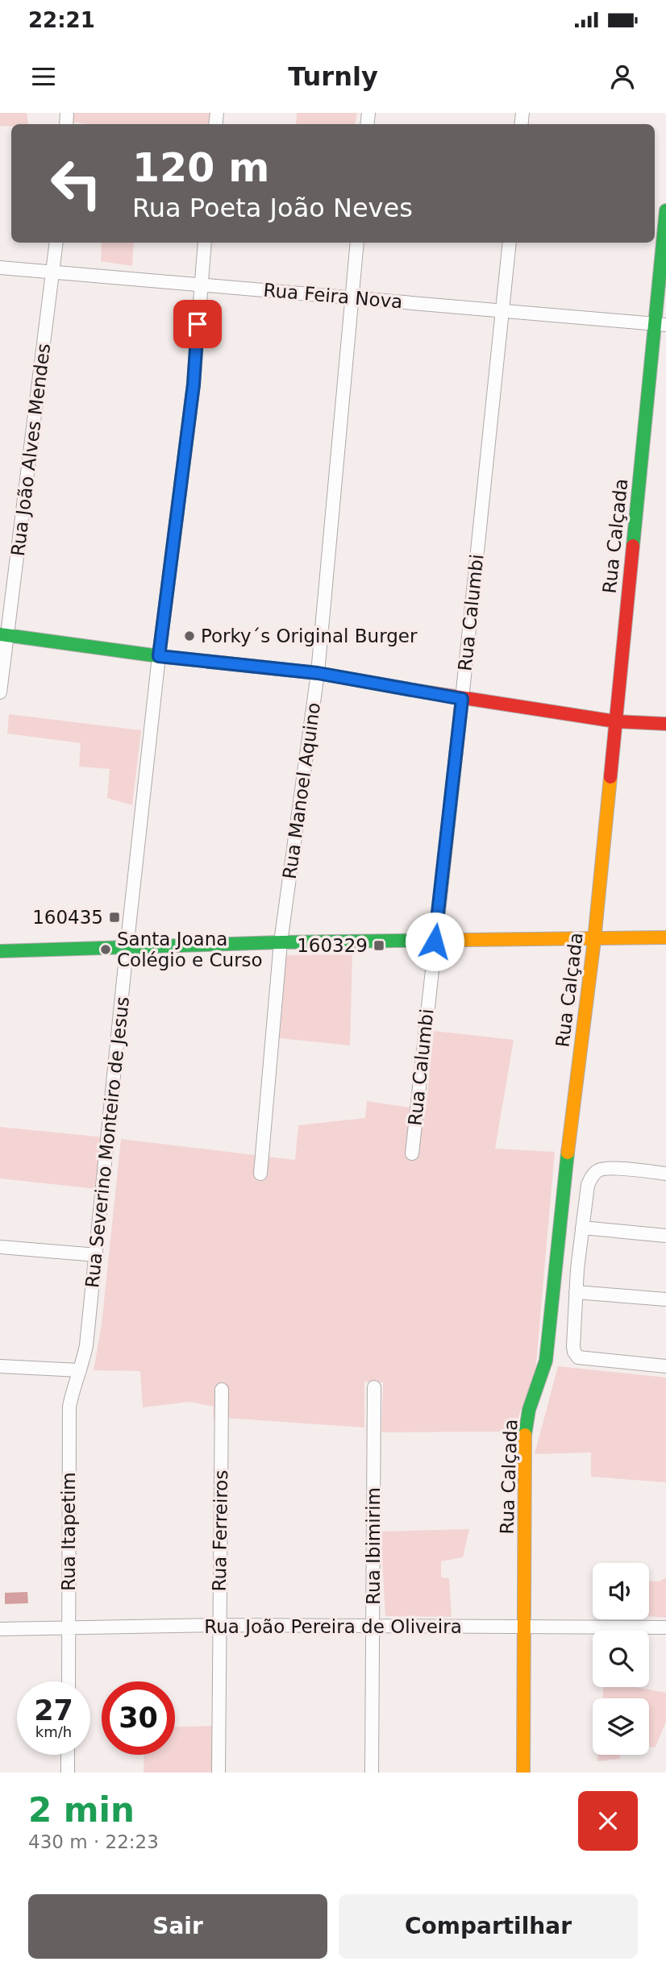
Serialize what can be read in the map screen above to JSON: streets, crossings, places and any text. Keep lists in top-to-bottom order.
{
  "streets": {
    "street": [
      "Rua Feira Nova",
      "Rua João Alves Mendes",
      "Rua Calçada",
      "Rua Calumbi",
      "Rua Manoel Aquino",
      "Rua Severino Monteiro de Jesus",
      "Rua Ferreiros",
      "Rua Itapetim",
      "Rua Ibimirim",
      "Rua João Pereira de Oliveira"
    ]
  },
  "crossings": [
    ["Rua Feira Nova", "Rua João Alves Mendes"],
    ["Rua Feira Nova", "Rua Calçada"],
    ["Rua Feira Nova", "Rua Calumbi"],
    ["Rua Feira Nova", "Rua Manoel Aquino"],
    ["Rua Feira Nova", "Rua Severino Monteiro de Jesus"],
    ["Rua Calçada", "Rua João Pereira de Oliveira"],
    ["Rua Severino Monteiro de Jesus", "Rua Itapetim"],
    ["Rua Ferreiros", "Rua João Pereira de Oliveira"],
    ["Rua Itapetim", "Rua João Pereira de Oliveira"],
    ["Rua Ibimirim", "Rua João Pereira de Oliveira"]
  ],
  "places": {
    "other": ["Porky´s Original Burger", "Santa Joana Colégio e Curso"],
    "transit": ["160435", "160329"]
  },
  "page": {
    "status": "22:21",
    "header": "Turnly",
    "turn": ["120 m", "Rua Poeta João Neves"],
    "speed": "27 km/h",
    "limit": "30",
    "heading": ["2 min", "430 m · 22:23"],
    "buttons": ["Sair", "Compartilhar"]
  }
}
